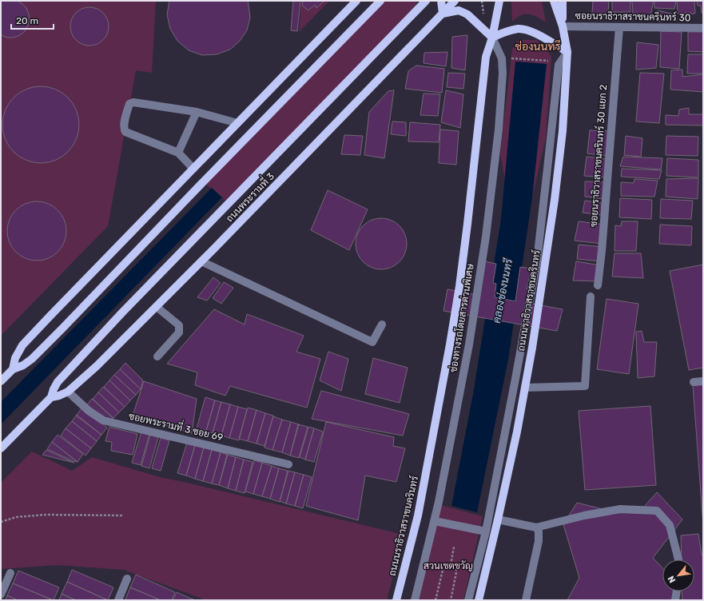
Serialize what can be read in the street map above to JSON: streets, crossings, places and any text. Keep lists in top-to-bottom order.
{
  "streets": {
    "main road": ["ถนนพระรามที่ 3", "ถนนนราธิวาสราชนครินทร์"],
    "street": [
      "ซอยนราธิวาสราชนครินทร์ 30",
      "ซอยนราธิวาสราชนครินทร์ 30 แยก 2",
      "ช่องทางรถโดยสารด่วนพิเศษ",
      "ซอยพระรามที่ 3 ซอย 69"
    ]
  },
  "crossings": [
    ["ซอยนราธิวาสราชนครินทร์ 30", "ซอยนราธิวาสราชนครินทร์ 30 แยก 2"],
    ["ซอยนราธิวาสราชนครินทร์ 30", "ถนนนราธิวาสราชนครินทร์"],
    ["ถนนพระรามที่ 3", "ซอยพระรามที่ 3 ซอย 69"],
    ["ถนนนราธิวาสราชนครินทร์", "ช่องทางรถโดยสารด่วนพิเศษ"]
  ],
  "districts": ["ช่องนนทรี"],
  "water": ["คลองช่องนนทรี"],
  "parks": ["สวนเขตขวัญ"],
  "scale_bar": "20 m",
  "north": "bottom left"
}
